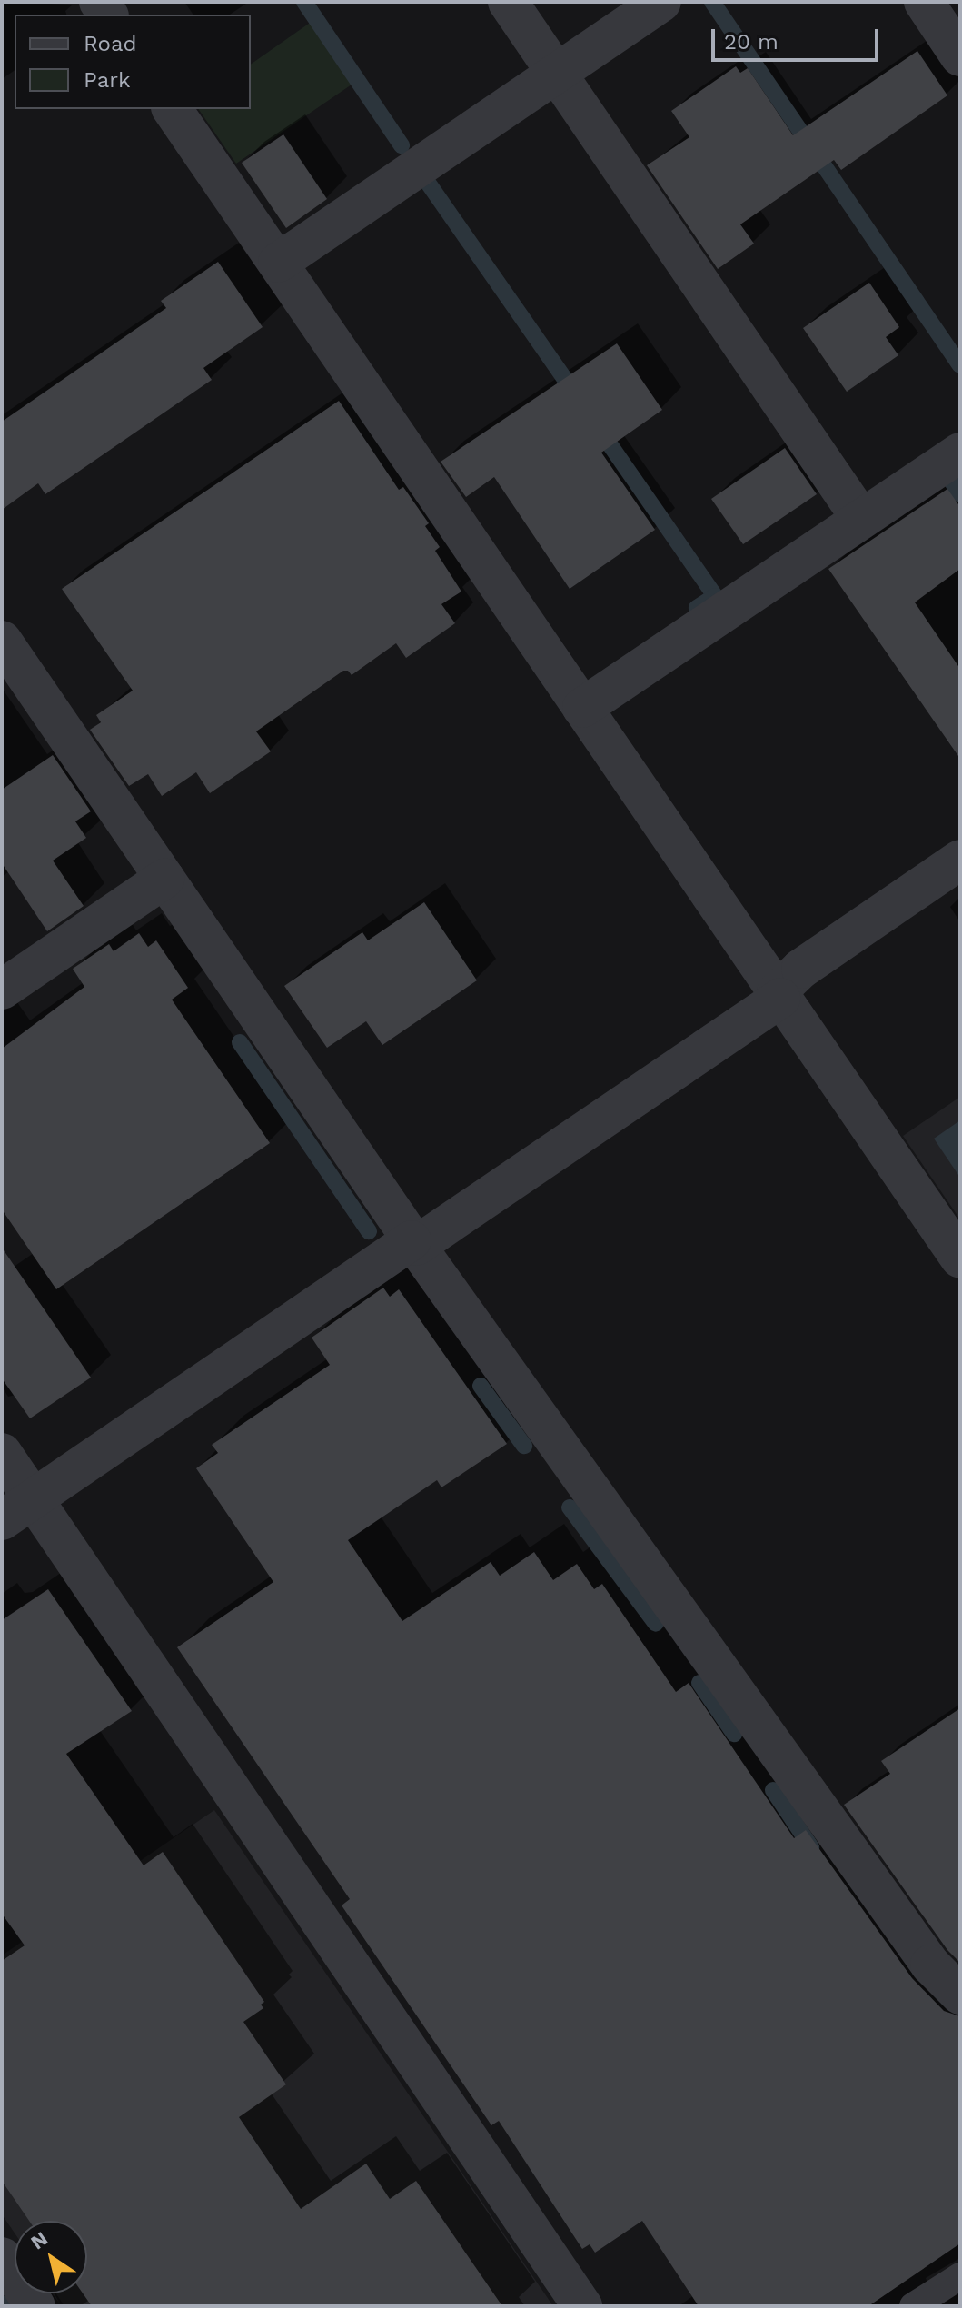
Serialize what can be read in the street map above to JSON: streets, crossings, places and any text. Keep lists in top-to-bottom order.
{
  "legend": ["Road", "Park"],
  "scale_bar": "20 m",
  "north": "top left"
}
